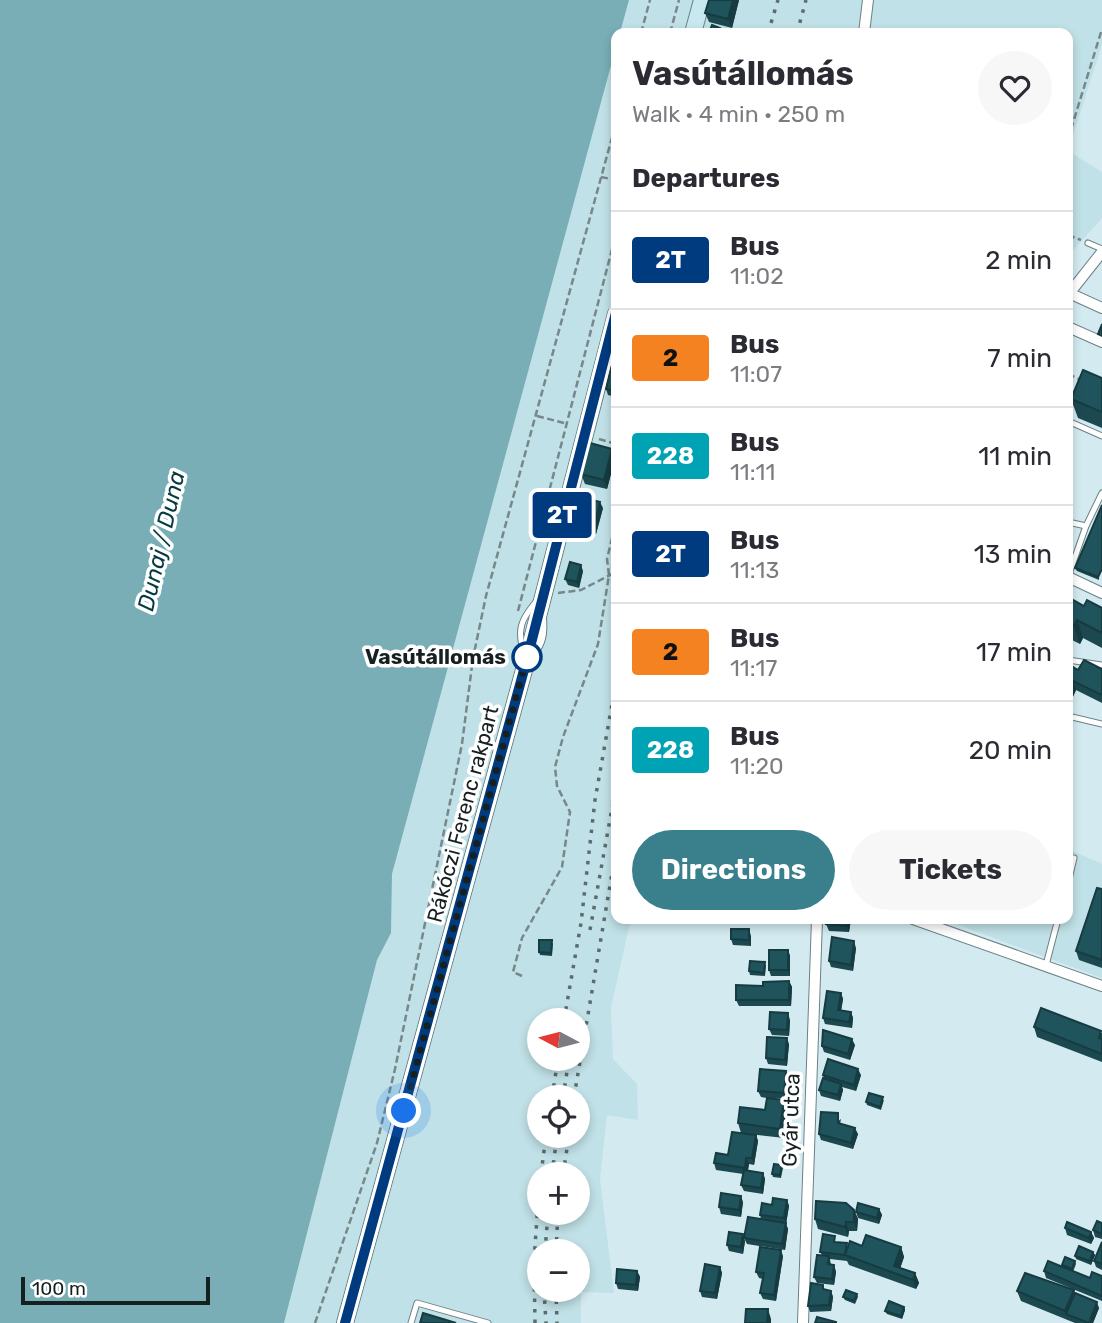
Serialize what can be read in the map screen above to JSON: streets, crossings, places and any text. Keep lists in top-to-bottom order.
{
  "streets": {
    "street": ["Rákóczi Ferenc rakpart", "Gyár utca"]
  },
  "water": ["Dunaj / Duna"],
  "places": ["Vasútállomás"],
  "lines": ["bus line 2T"],
  "scale_bar": "100 m",
  "north": "left",
  "page": {
    "on_map": "2T",
    "heading": [
      ["Vasútállomás", "Walk · 4 min · 250 m"],
      "Departures"
    ],
    "list": [
      {
        "mark": "2T",
        "name": "Bus",
        "note": "11:02",
        "value": "2 min"
      },
      {
        "mark": "2",
        "name": "Bus",
        "note": "11:07",
        "value": "7 min"
      },
      {
        "mark": "228",
        "name": "Bus",
        "note": "11:11",
        "value": "11 min"
      },
      {
        "mark": "2T",
        "name": "Bus",
        "note": "11:13",
        "value": "13 min"
      },
      {
        "mark": "2",
        "name": "Bus",
        "note": "11:17",
        "value": "17 min"
      },
      {
        "mark": "228",
        "name": "Bus",
        "note": "11:20",
        "value": "20 min"
      }
    ],
    "buttons": ["Directions", "Tickets"],
    "map_buttons": ["+", "−"],
    "scale": "100 m"
  }
}
